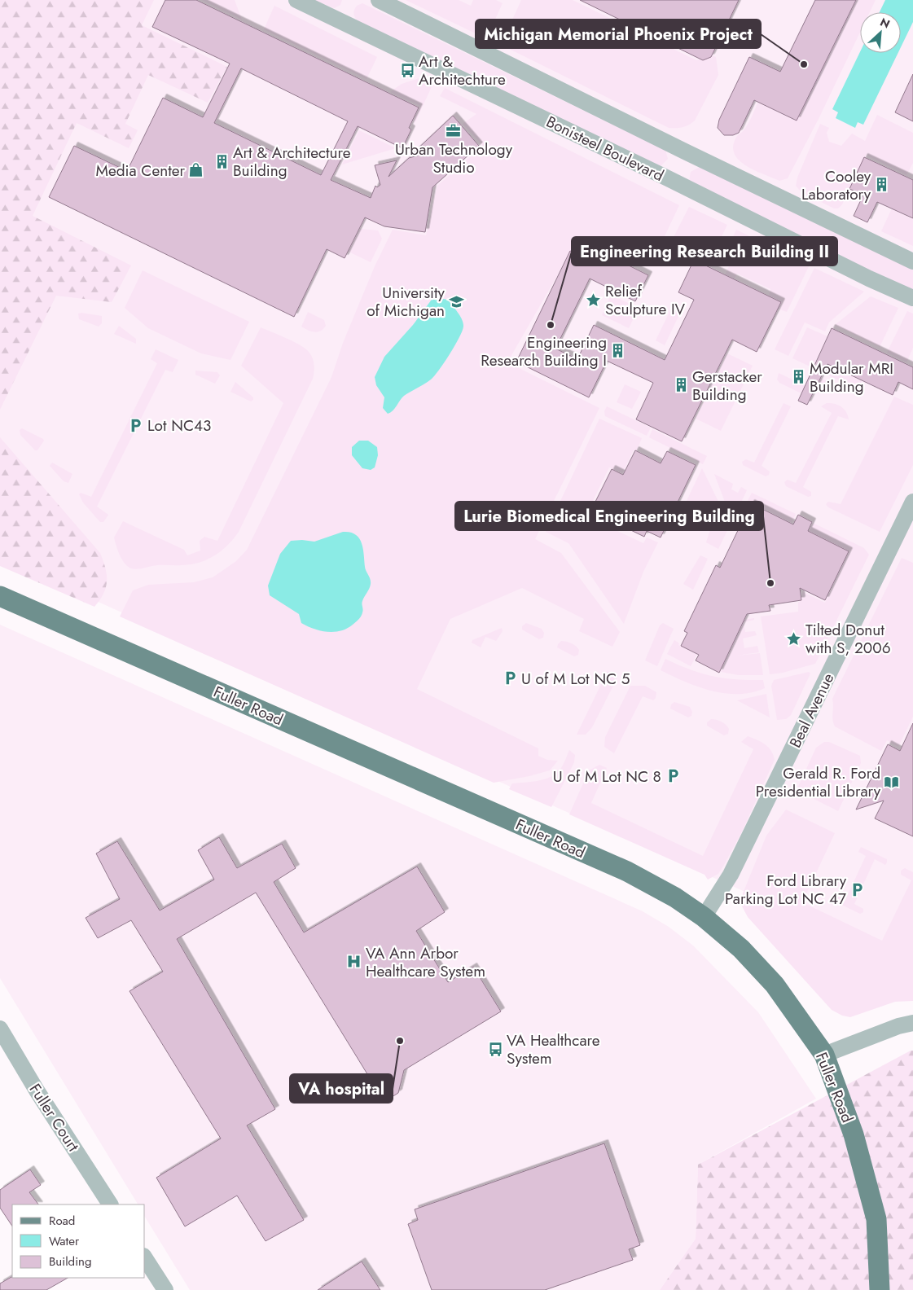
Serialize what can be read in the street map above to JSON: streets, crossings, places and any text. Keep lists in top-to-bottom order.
{
  "streets": {
    "main road": ["Fuller Road"],
    "street": ["Bonisteel Boulevard", "Beal Avenue", "Fuller Court"]
  },
  "crossings": [
    ["Fuller Road", "Beal Avenue"]
  ],
  "places": {
    "other": [
      "Michigan Memorial Phoenix Project",
      "Engineering Research Building II",
      "Lurie Biomedical Engineering Building",
      "VA hospital"
    ],
    "bus stop": ["Art & Architechture", "VA Healthcare System"],
    "office": ["Urban Technology Studio"],
    "building": [
      "Art & Architecture Building",
      "Cooley Laboratory",
      "Engineering Research Building I",
      "Modular MRI Building",
      "Gerstacker Building"
    ],
    "shop": ["Media Center"],
    "place": ["Relief Sculpture IV", "Tilted Donut with S, 2006"],
    "school or university": ["University of Michigan"],
    "parking": [
      "Lot NC43",
      "U of M Lot NC 5",
      "U of M Lot NC 8",
      "Ford Library Parking Lot NC 47"
    ],
    "library": ["Gerald R. Ford Presidential Library"],
    "hospital": ["VA Ann Arbor Healthcare System"]
  },
  "legend": ["Road", "Water", "Building"],
  "north": "top right"
}
